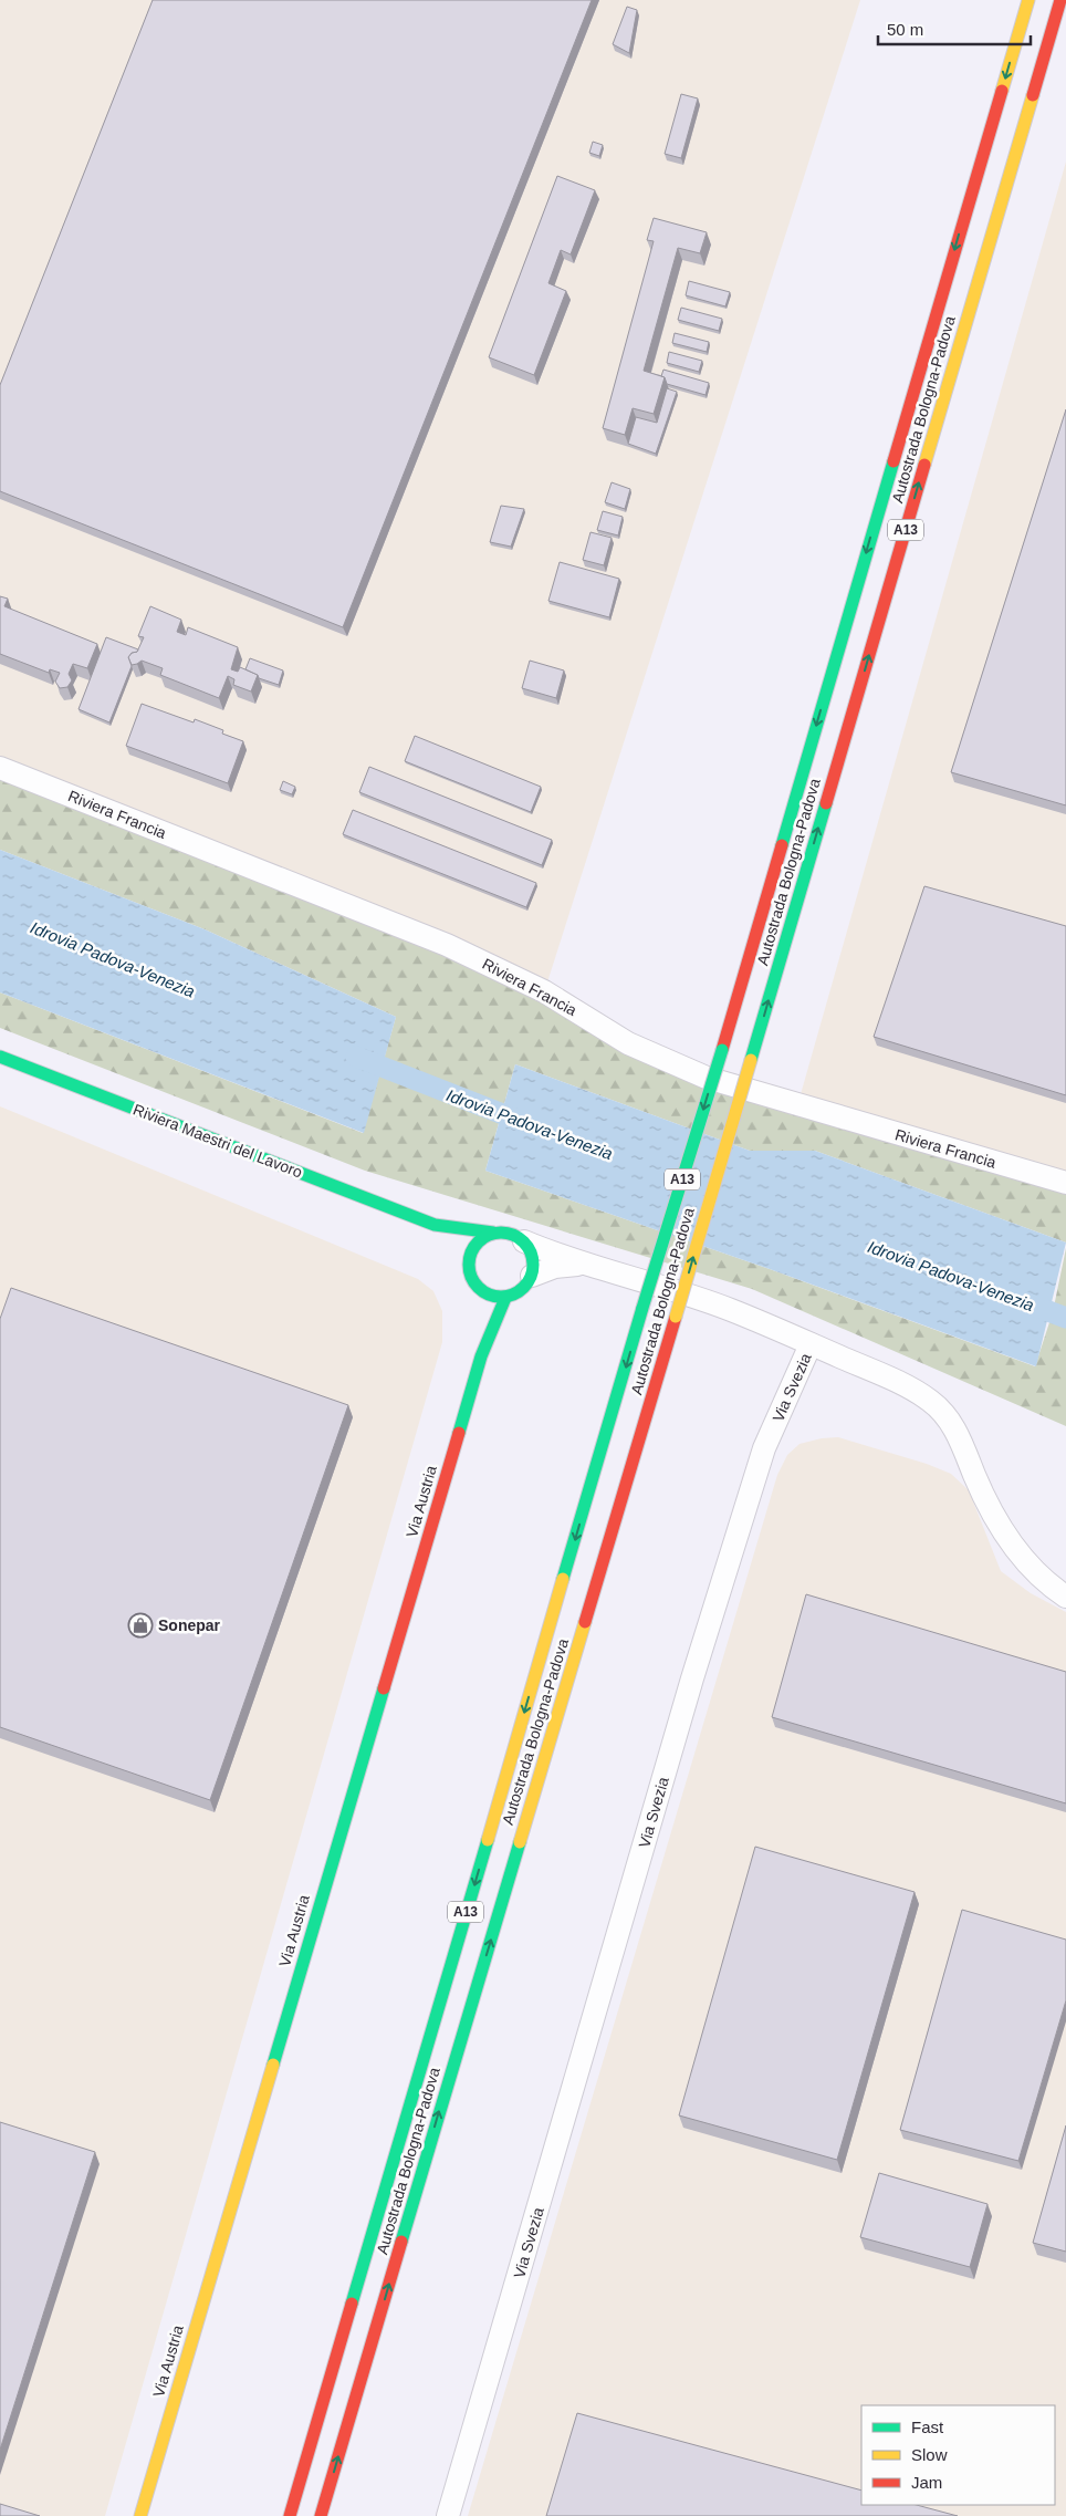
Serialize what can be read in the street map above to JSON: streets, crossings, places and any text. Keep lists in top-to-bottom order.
{
  "streets": {
    "main road": [
      "Autostrada Bologna-Padova",
      "A13",
      "Riviera Maestri del Lavoro",
      "Via Austria"
    ],
    "street": ["Riviera Francia", "Via Svezia"]
  },
  "crossings": [
    ["Riviera Maestri del Lavoro", "Via Svezia"],
    ["Riviera Maestri del Lavoro", "Via Austria"]
  ],
  "water": ["Idrovia Padova-Venezia"],
  "places": {
    "shop": ["Sonepar"]
  },
  "legend": ["Fast", "Slow", "Jam"],
  "scale_bar": "50 m"
}
